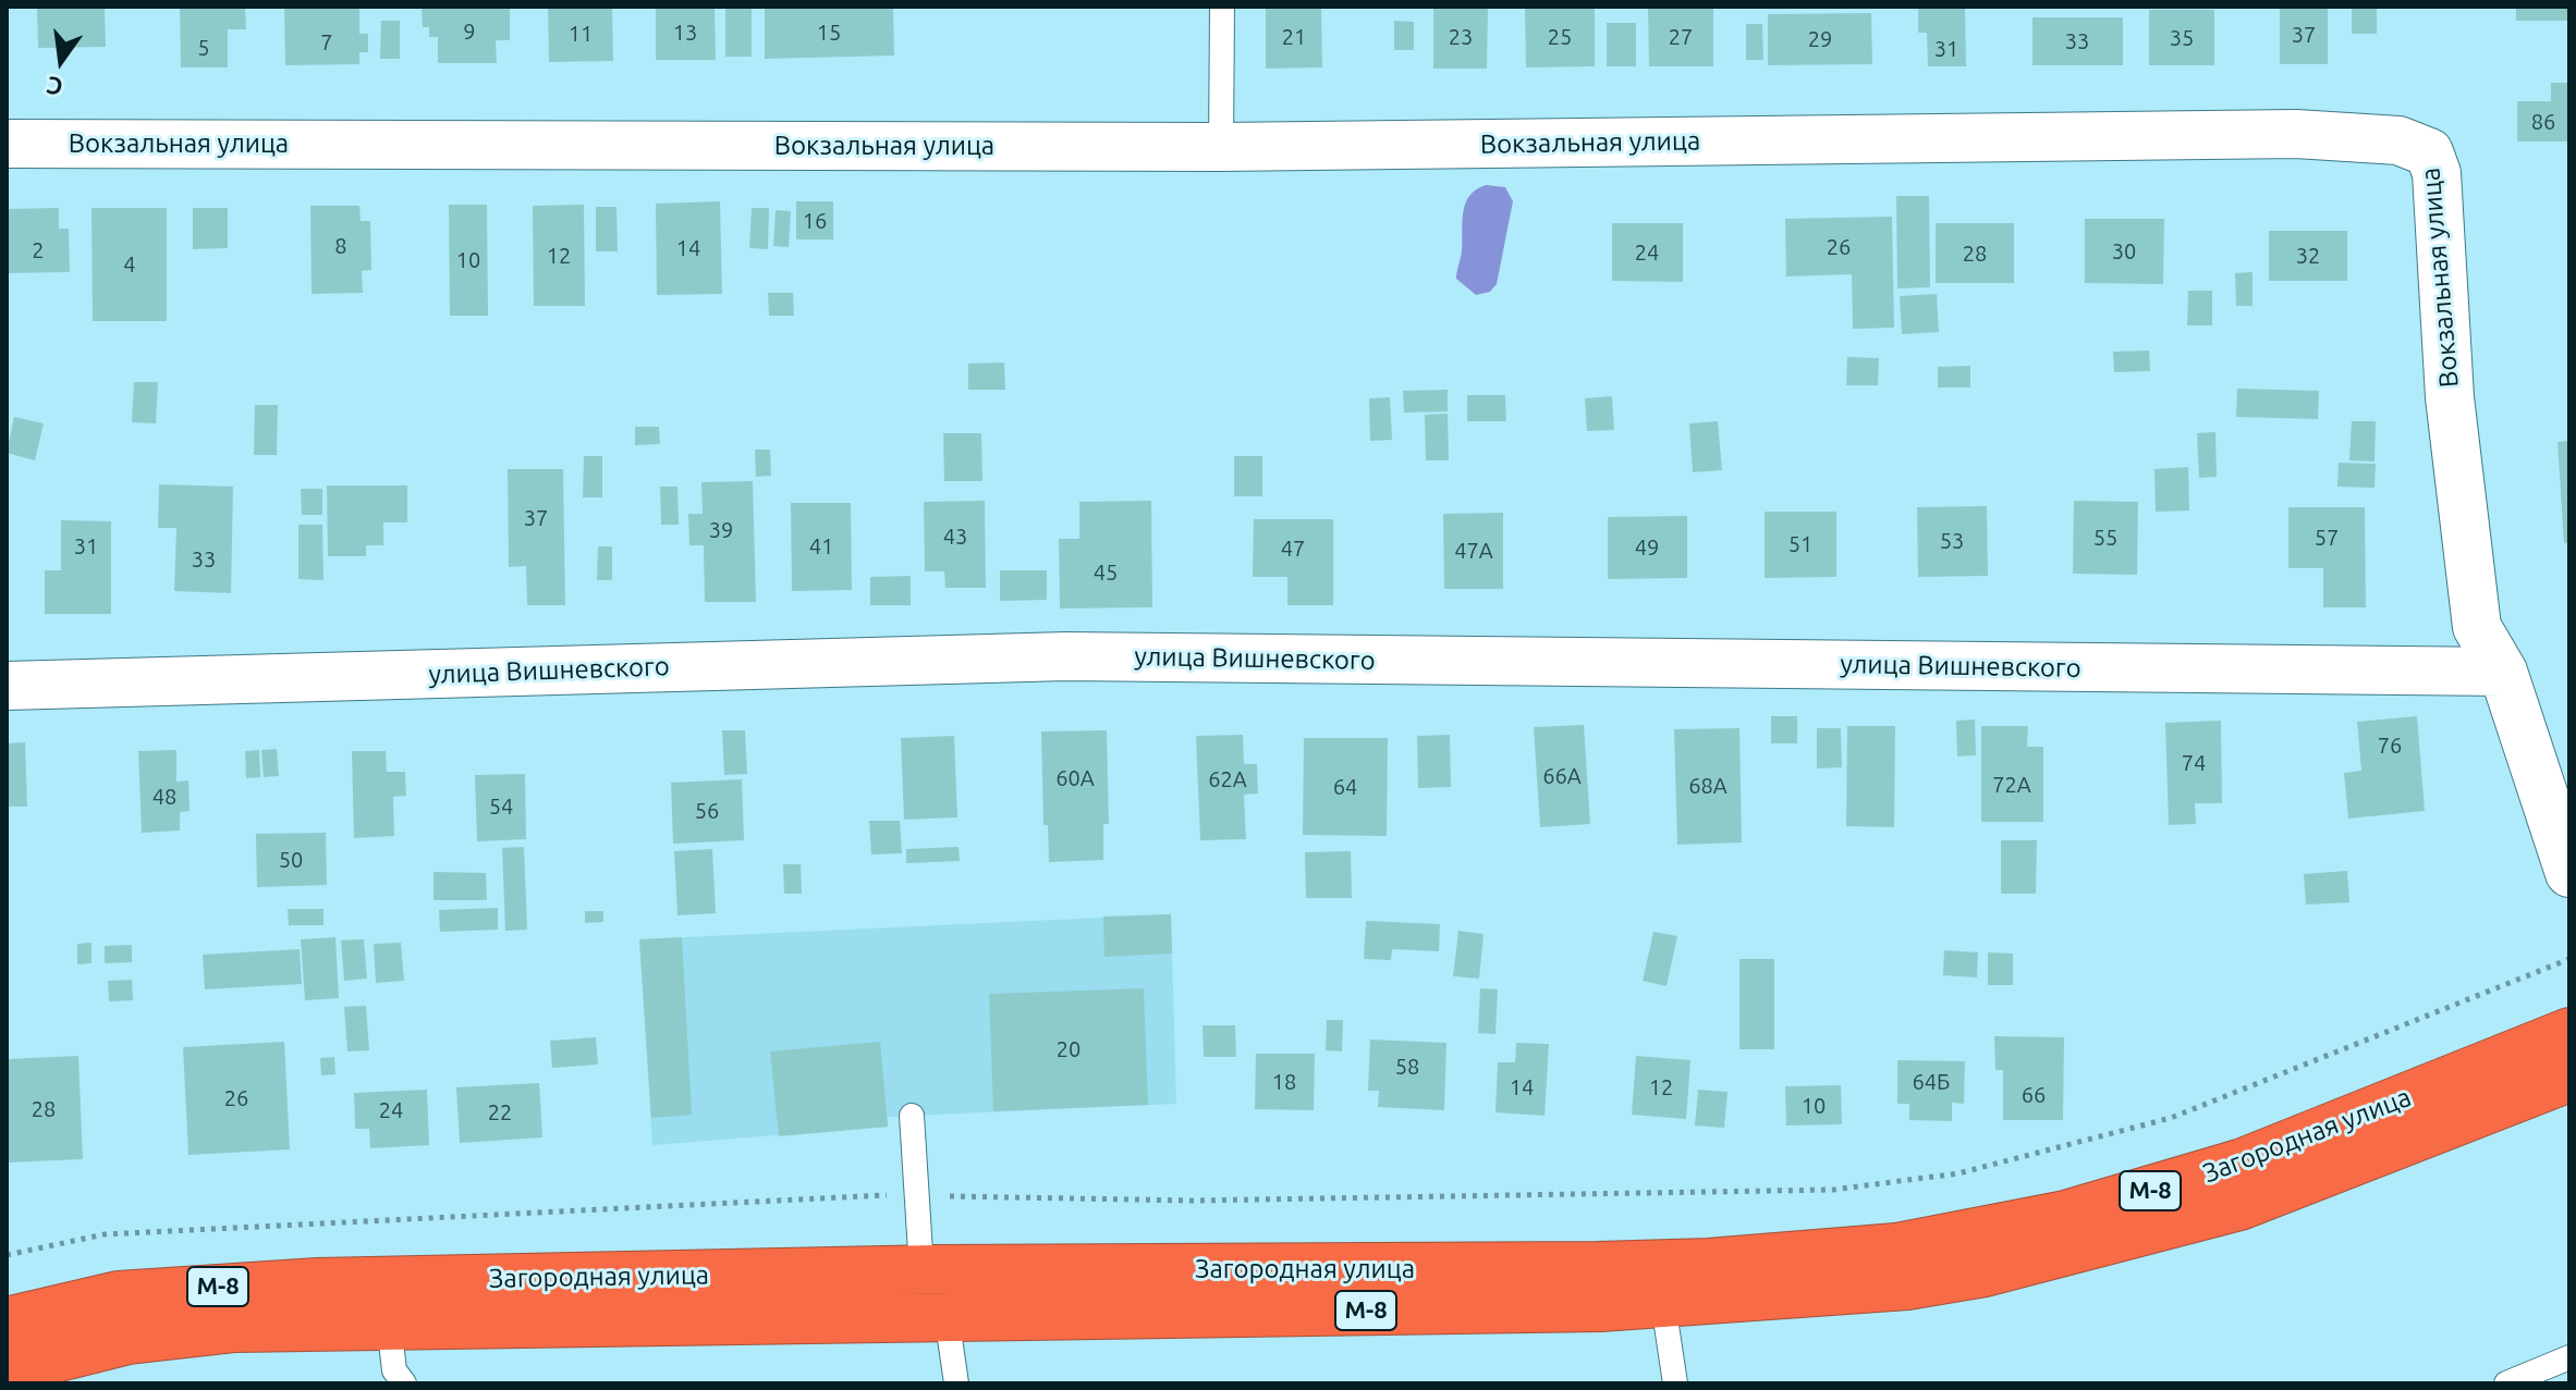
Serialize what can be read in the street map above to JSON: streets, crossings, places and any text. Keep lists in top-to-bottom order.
{
  "streets": {
    "highway": ["Загородная улица", "М-8"],
    "street": ["Вокзальная улица", "улица Вишневского"]
  },
  "crossings": [
    ["Вокзальная улица", "улица Вишневского"]
  ],
  "house_numbers": [
    "9",
    "13",
    "15",
    "11",
    "37",
    "21",
    "23",
    "25",
    "27",
    "35",
    "29",
    "33",
    "7",
    "5",
    "31",
    "86",
    "16",
    "8",
    "26",
    "14",
    "2",
    "30",
    "24",
    "28",
    "12",
    "32",
    "10",
    "4",
    "37",
    "39",
    "43",
    "55",
    "57",
    "53",
    "51",
    "31",
    "41",
    "49",
    "47",
    "47А",
    "33",
    "45",
    "76",
    "74",
    "66А",
    "60А",
    "62А",
    "72А",
    "68А",
    "64",
    "48",
    "54",
    "56",
    "50",
    "20",
    "58",
    "18",
    "64Б",
    "14",
    "12",
    "66",
    "26",
    "10",
    "28",
    "24",
    "22"
  ],
  "north": "bottom"
}
